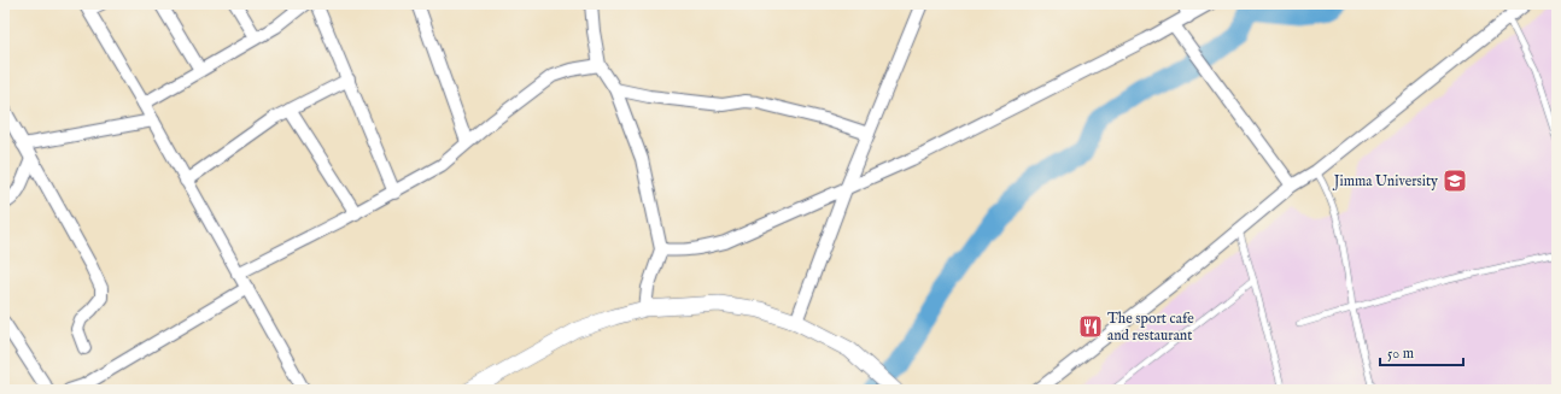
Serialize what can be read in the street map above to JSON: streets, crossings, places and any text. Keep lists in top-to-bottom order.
{
  "places": {
    "school or university": ["Jimma University"],
    "restaurant": ["The sport cafe and restaurant"]
  },
  "scale_bar": "50 m"
}
